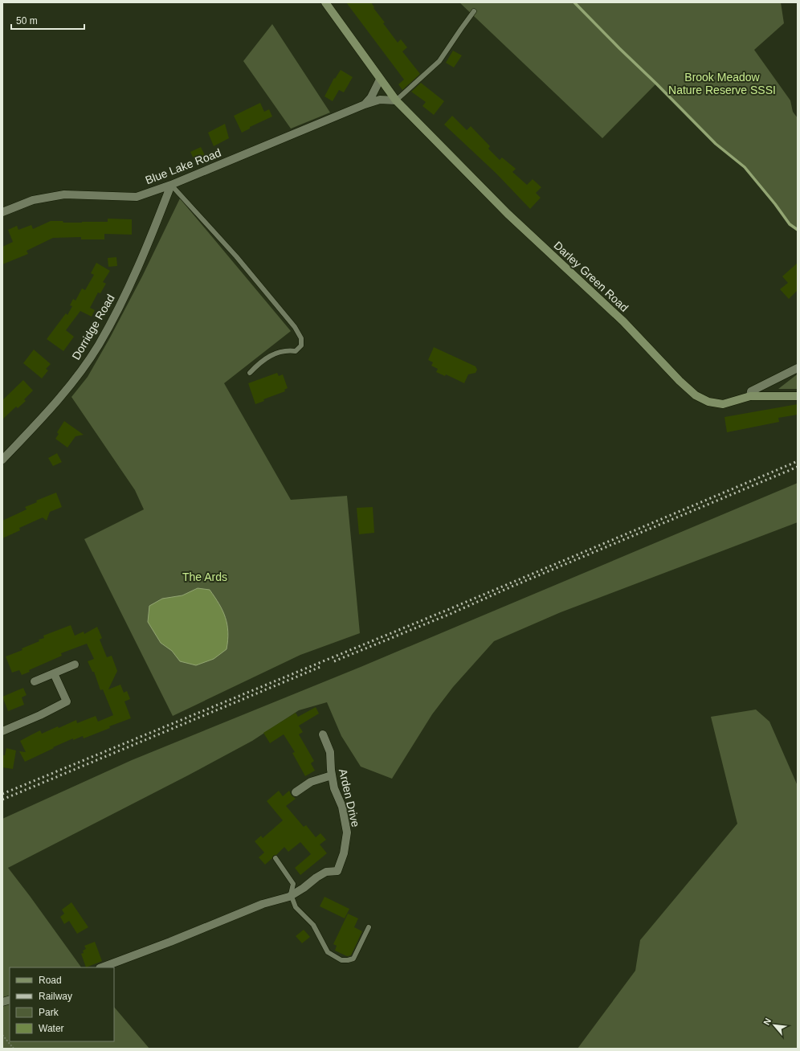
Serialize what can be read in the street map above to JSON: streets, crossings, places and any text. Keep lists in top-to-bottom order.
{
  "streets": {
    "street": [
      "Blue Lake Road",
      "Darley Green Road",
      "Dorridge Road",
      "Arden Drive"
    ]
  },
  "crossings": [
    ["Blue Lake Road", "Darley Green Road"],
    ["Blue Lake Road", "Dorridge Road"]
  ],
  "parks": ["Brook Meadow Nature Reserve SSSI", "The Ards"],
  "legend": [
    "Road",
    "Railway",
    "Park",
    "Water"
  ],
  "scale_bar": "50 m",
  "north": "top left"
}
